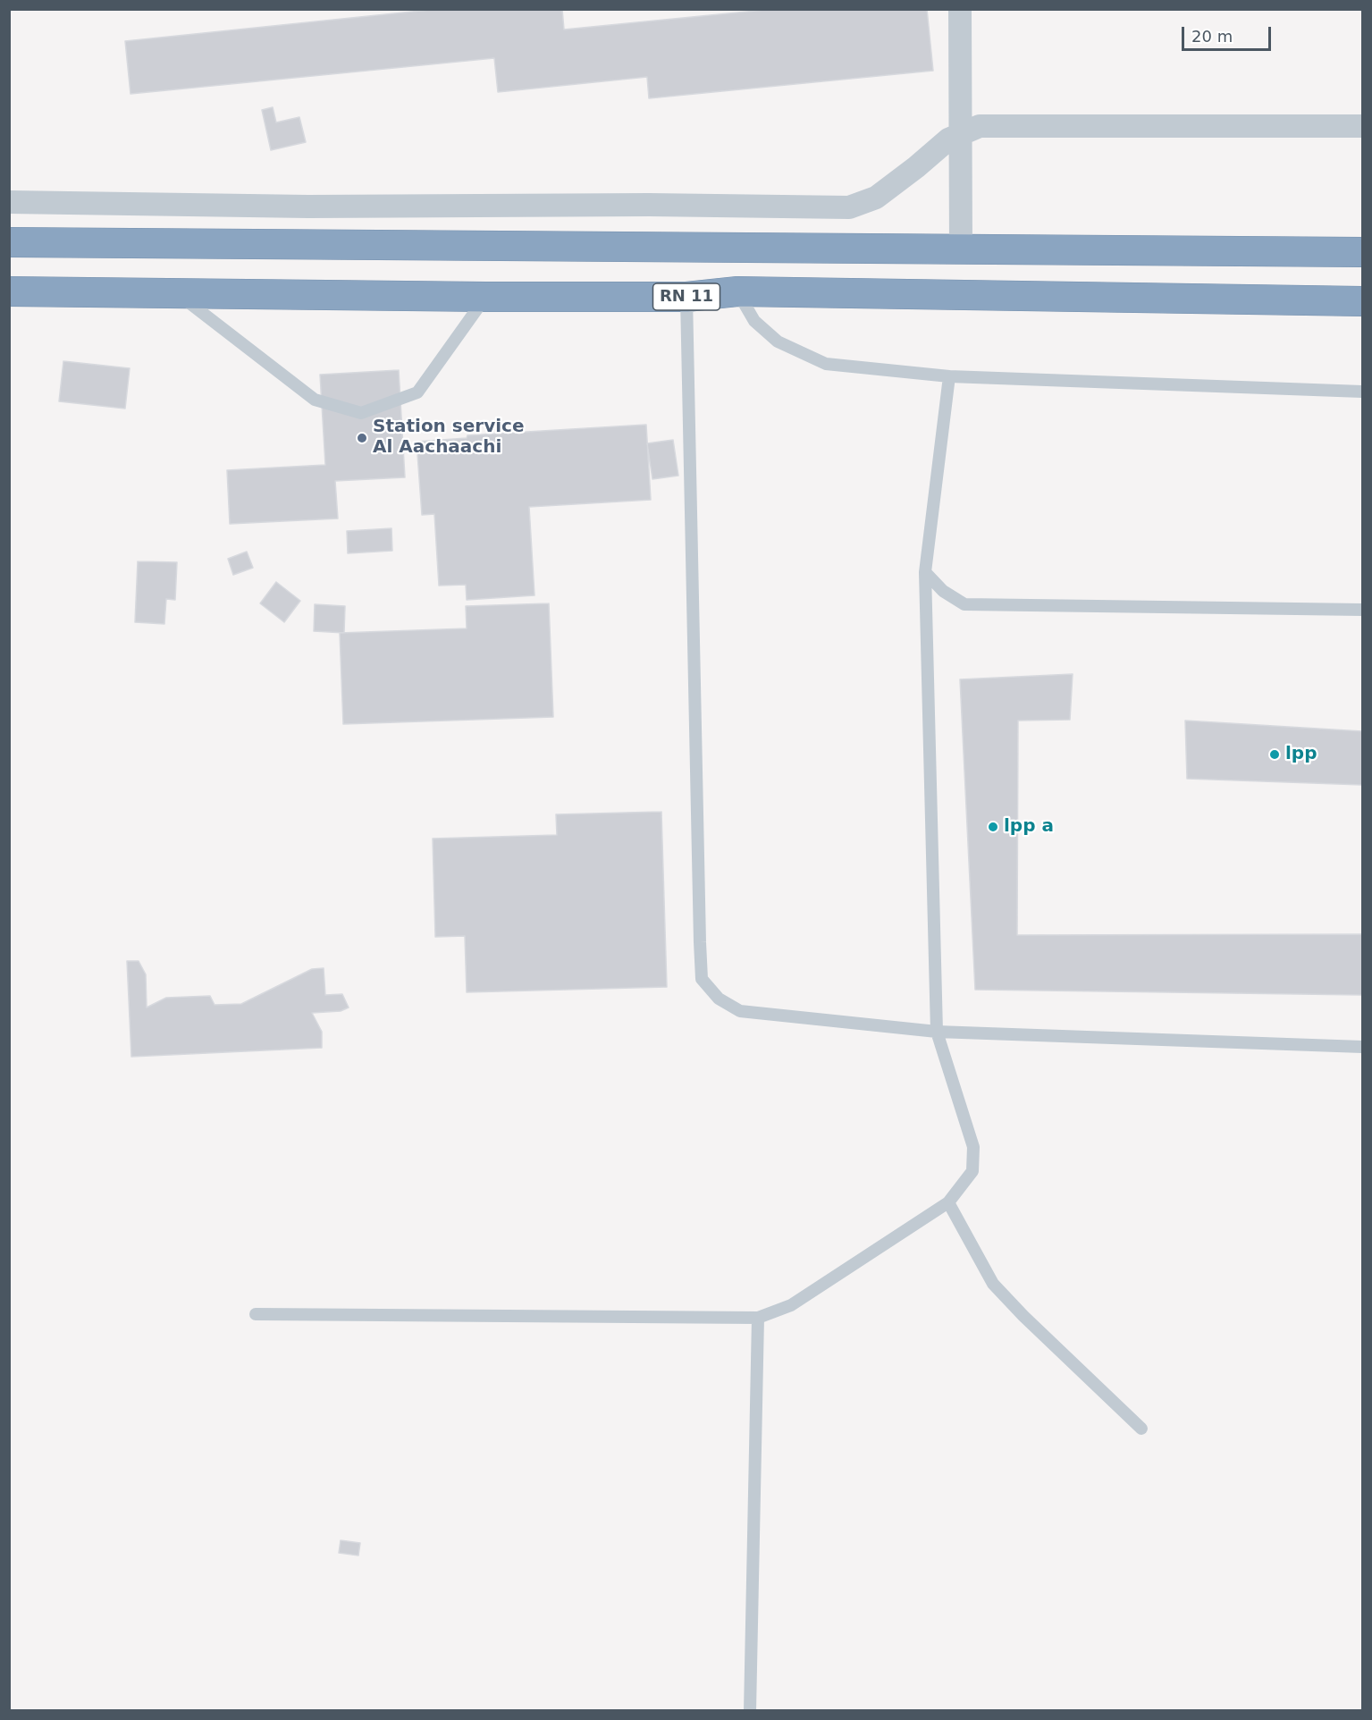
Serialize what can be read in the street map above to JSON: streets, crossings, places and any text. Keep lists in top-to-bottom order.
{
  "streets": {
    "highway": ["RN 11"]
  },
  "places": ["Station service Al Aachaachi", "lpp", "lpp a"],
  "scale_bar": "20 m"
}
